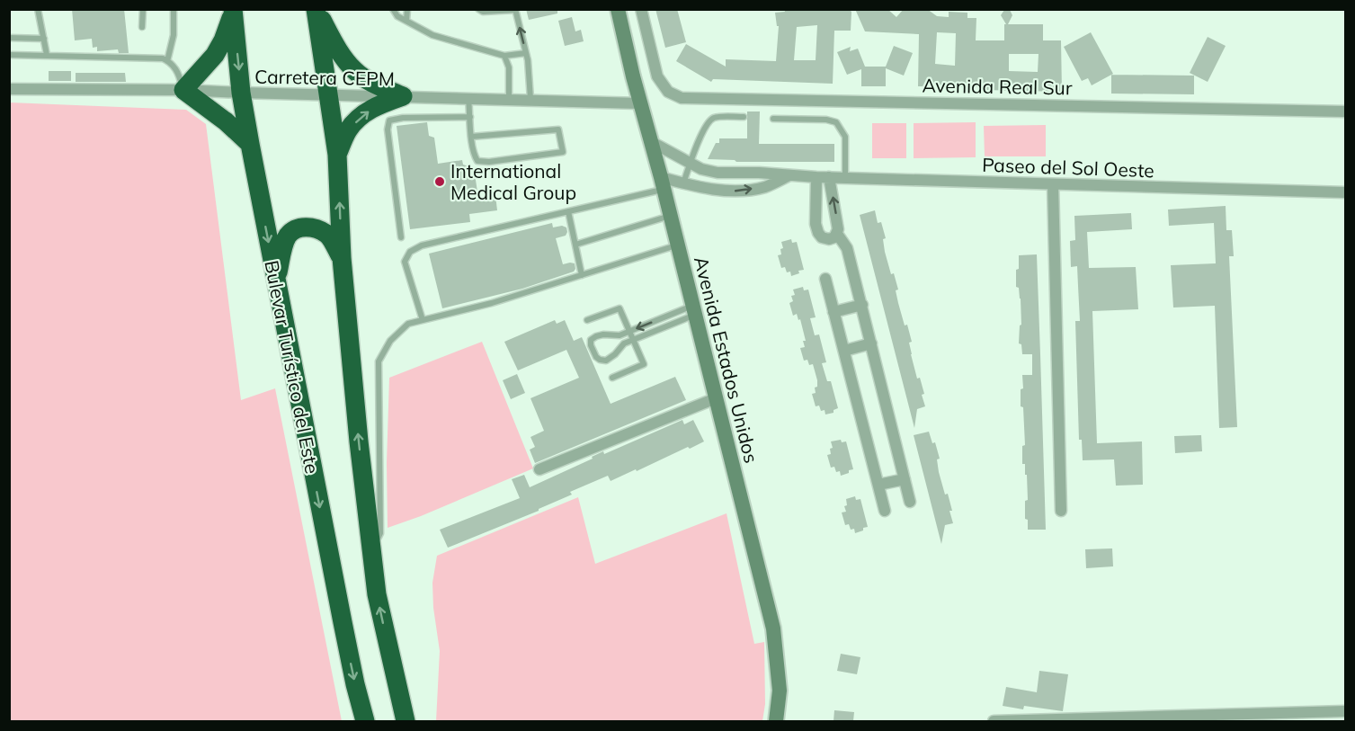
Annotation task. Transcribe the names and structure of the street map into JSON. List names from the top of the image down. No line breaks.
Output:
{"streets":{"highway":["Bulevar Turístico del Este"],"street":["Carretera CEPM","Avenida Real Sur","Paseo del Sol Oeste","Avenida Estados Unidos"]},"crossings":[["Carretera CEPM","Avenida Estados Unidos"],["Carretera CEPM","Bulevar Turístico del Este"],["Paseo del Sol Oeste","Avenida Estados Unidos"]],"places":["International Medical Group"]}
